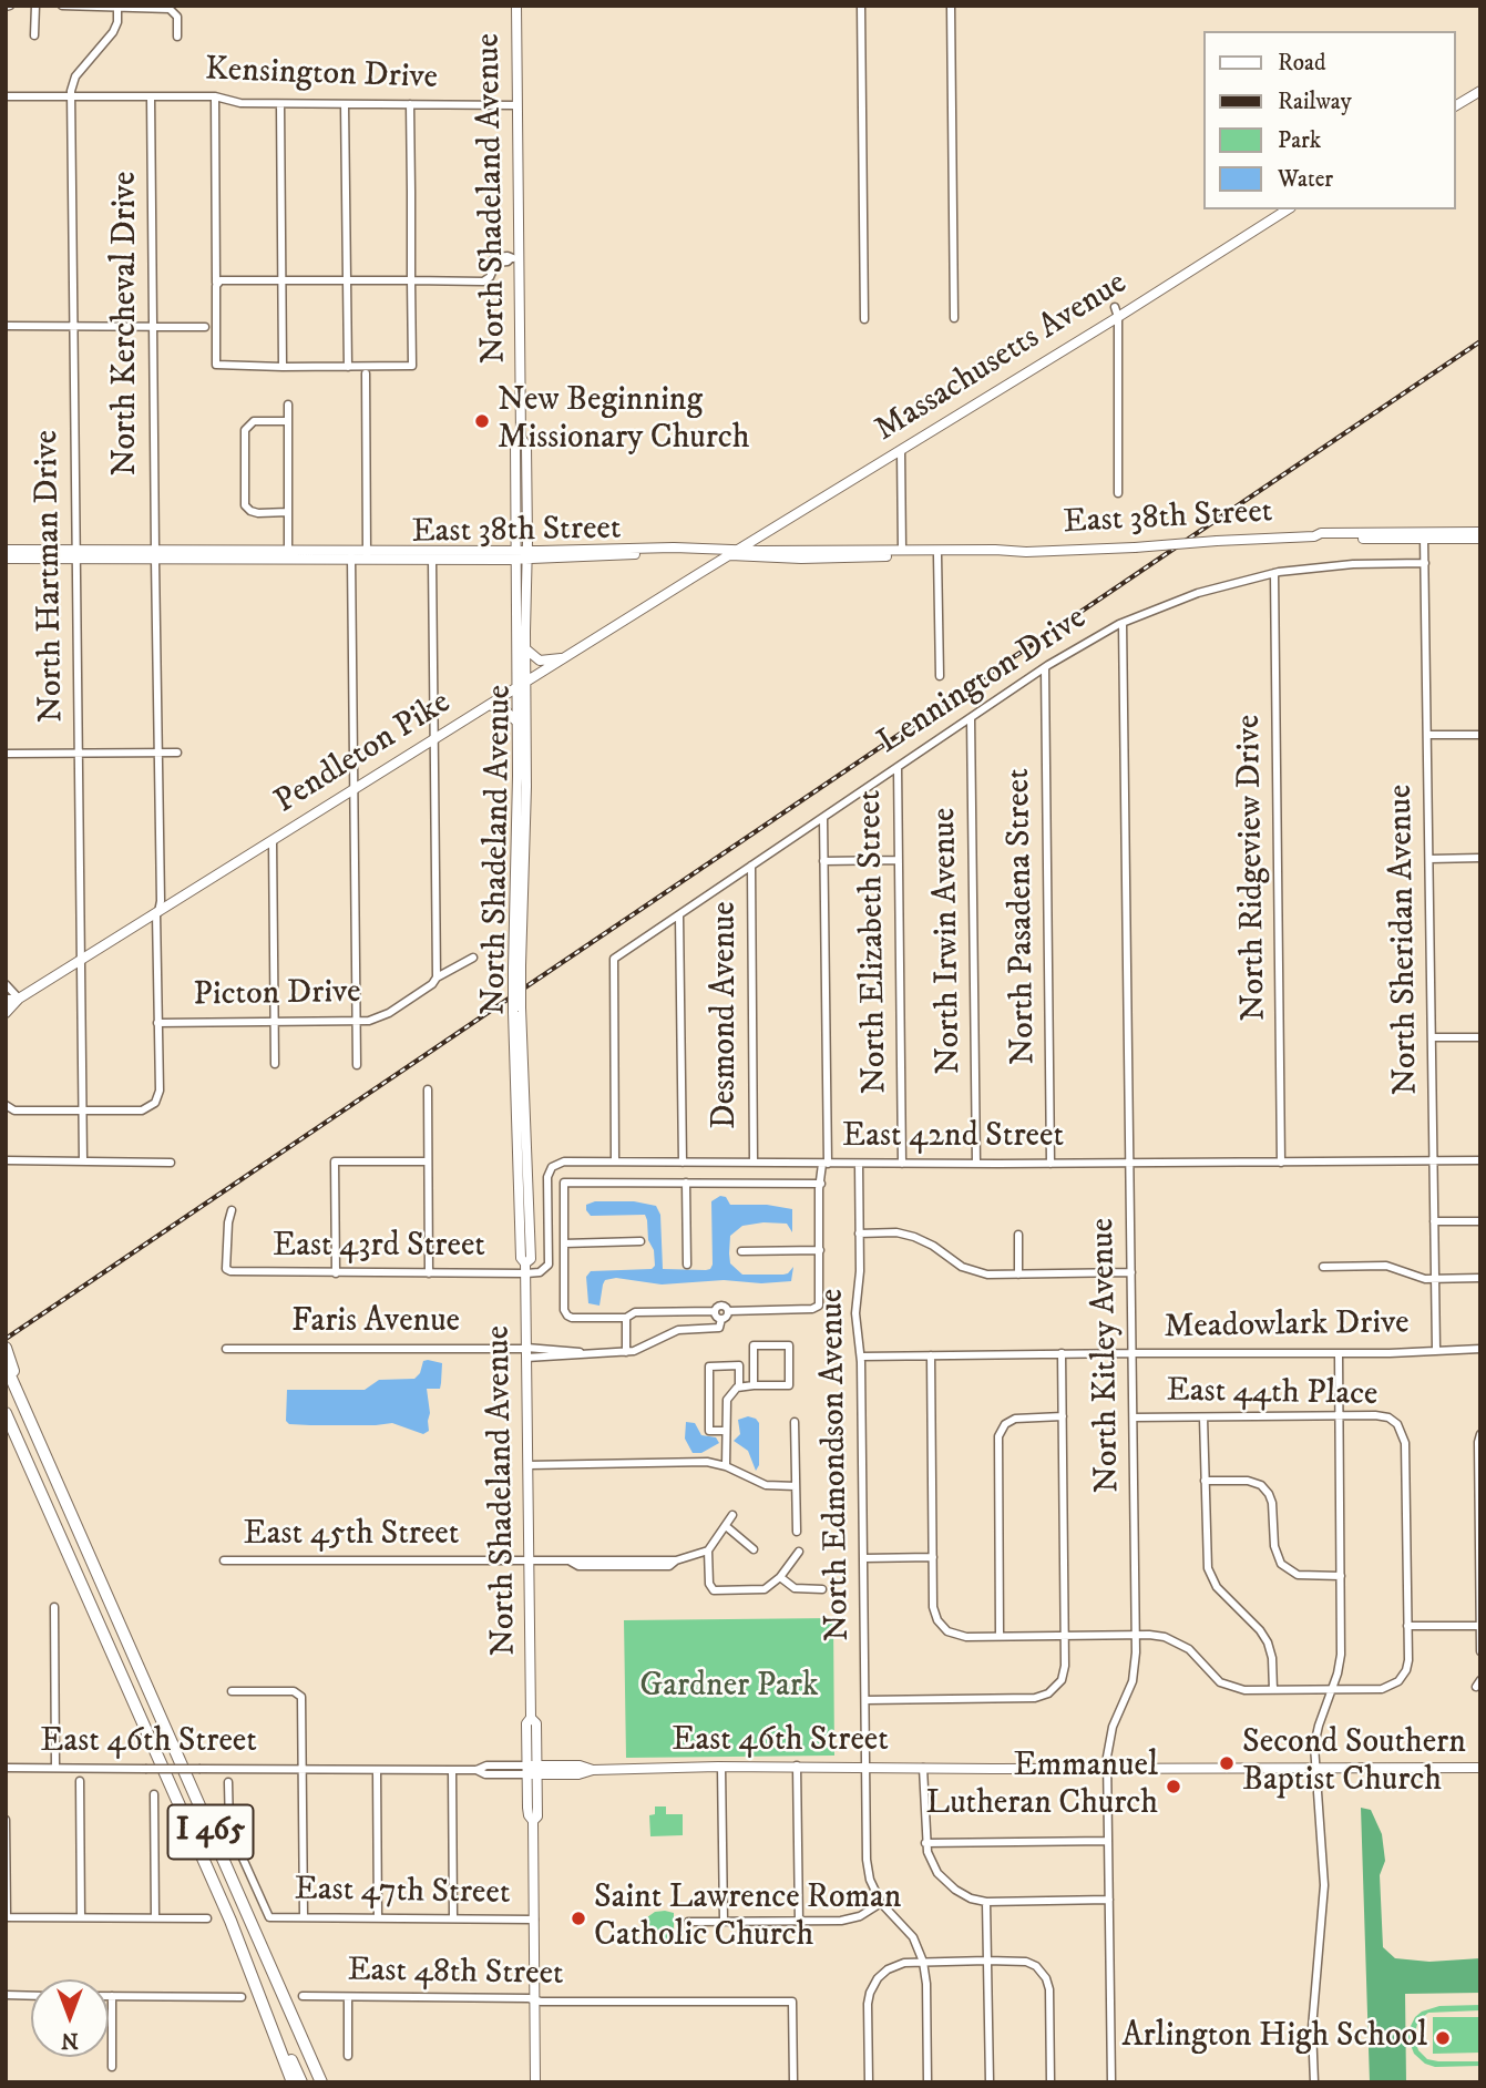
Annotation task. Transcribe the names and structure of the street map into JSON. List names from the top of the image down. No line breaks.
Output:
{"streets":{"highway":["I 465"],"main road":["North Shadeland Avenue","Massachusetts Avenue","East 38th Street","Pendleton Pike","East 46th Street"],"street":["Kensington Drive","North Kercheval Drive","North Hartman Drive","Lennington Drive","North Ridgeview Drive","North Pasadena Street","North Sheridan Avenue","North Irwin Avenue","North Elizabeth Street","Picton Drive","Desmond Avenue","East 42nd Street","East 43rd Street","Faris Avenue","Meadowlark Drive","North Kitley Avenue","East 44th Place","North Edmondson Avenue","East 45th Street","East 47th Street","East 48th Street"]},"crossings":[["Kensington Drive","North Shadeland Avenue"],["Kensington Drive","North Kercheval Drive"],["Kensington Drive","North Hartman Drive"],["North Shadeland Avenue","East 38th Street"],["North Shadeland Avenue","Pendleton Pike"],["North Shadeland Avenue","East 42nd Street"],["North Shadeland Avenue","East 43rd Street"],["North Shadeland Avenue","Faris Avenue"],["North Shadeland Avenue","East 45th Street"],["North Shadeland Avenue","East 46th Street"],["North Shadeland Avenue","East 47th Street"],["North Shadeland Avenue","East 48th Street"],["North Kercheval Drive","East 38th Street"],["North Kercheval Drive","Pendleton Pike"],["North Kercheval Drive","Picton Drive"],["Massachusetts Avenue","East 38th Street"],["Massachusetts Avenue","Pendleton Pike"],["East 38th Street","North Hartman Drive"],["East 38th Street","Pendleton Pike"],["East 38th Street","North Sheridan Avenue"],["North Hartman Drive","Pendleton Pike"],["Lennington Drive","North Ridgeview Drive"],["Lennington Drive","North Pasadena Street"],["Lennington Drive","North Sheridan Avenue"],["Lennington Drive","North Irwin Avenue"],["Lennington Drive","North Elizabeth Street"],["Lennington Drive","Desmond Avenue"],["Lennington Drive","East 42nd Street"],["Lennington Drive","North Kitley Avenue"],["North Ridgeview Drive","East 42nd Street"],["North Pasadena Street","East 42nd Street"],["North Sheridan Avenue","East 42nd Street"],["North Sheridan Avenue","Meadowlark Drive"],["North Irwin Avenue","East 42nd Street"],["North Elizabeth Street","East 42nd Street"],["Desmond Avenue","East 42nd Street"],["East 42nd Street","East 43rd Street"],["East 42nd Street","North Kitley Avenue"],["East 42nd Street","North Edmondson Avenue"],["Meadowlark Drive","North Kitley Avenue"],["Meadowlark Drive","North Edmondson Avenue"],["North Kitley Avenue","East 44th Place"],["North Kitley Avenue","East 46th Street"],["North Edmondson Avenue","East 46th Street"]],"parks":["Gardner Park"],"places":["New Beginning Missionary Church","Second Southern Baptist Church","Emmanuel Lutheran Church","Saint Lawrence Roman Catholic Church","Arlington High School"],"legend":["Road","Railway","Park","Water"],"north":"bottom"}
